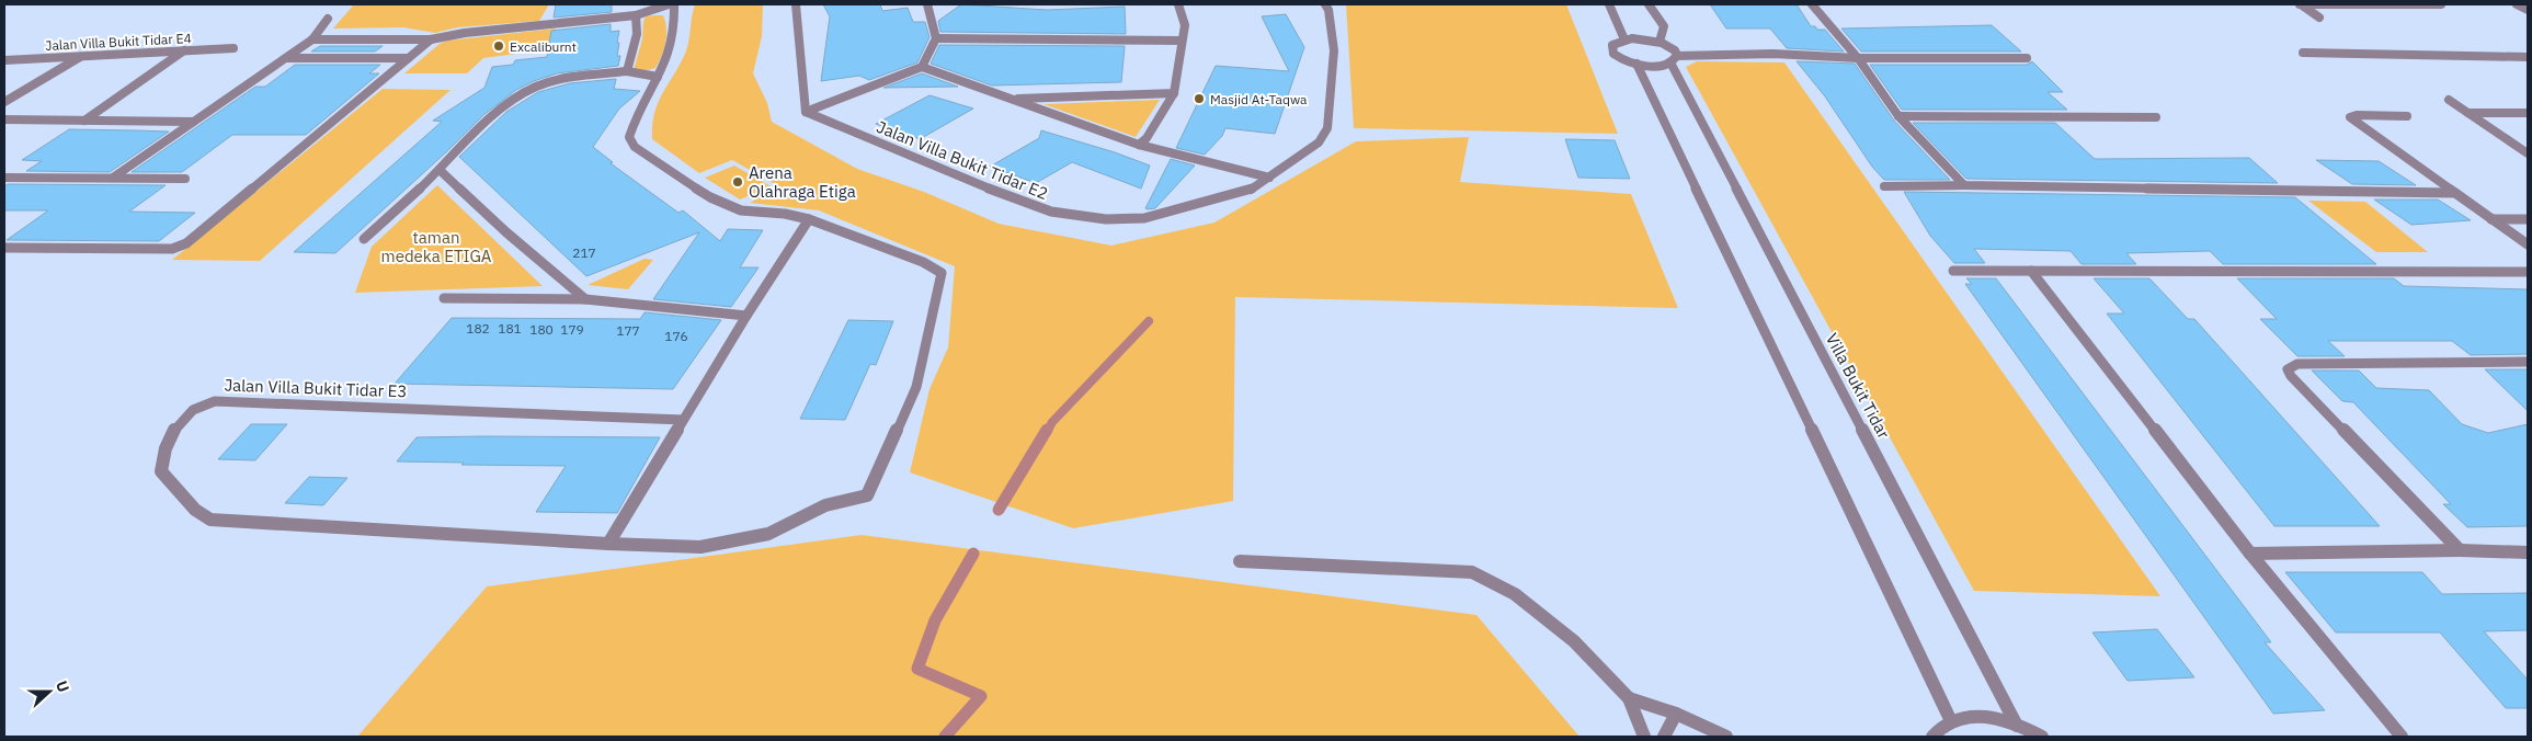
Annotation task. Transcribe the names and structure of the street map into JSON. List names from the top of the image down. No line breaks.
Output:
{"streets":{"street":["Jalan Villa Bukit Tidar E4","Jalan Villa Bukit Tidar E2","Villa Bukit Tidar","Jalan Villa Bukit Tidar E3"]},"parks":["taman medeka ETIGA"],"places":["Excaliburnt","Masjid At-Taqwa","Arena Olahraga Etiga"],"house_numbers":["217","182","181","180","179","177","176"],"north":"right"}
